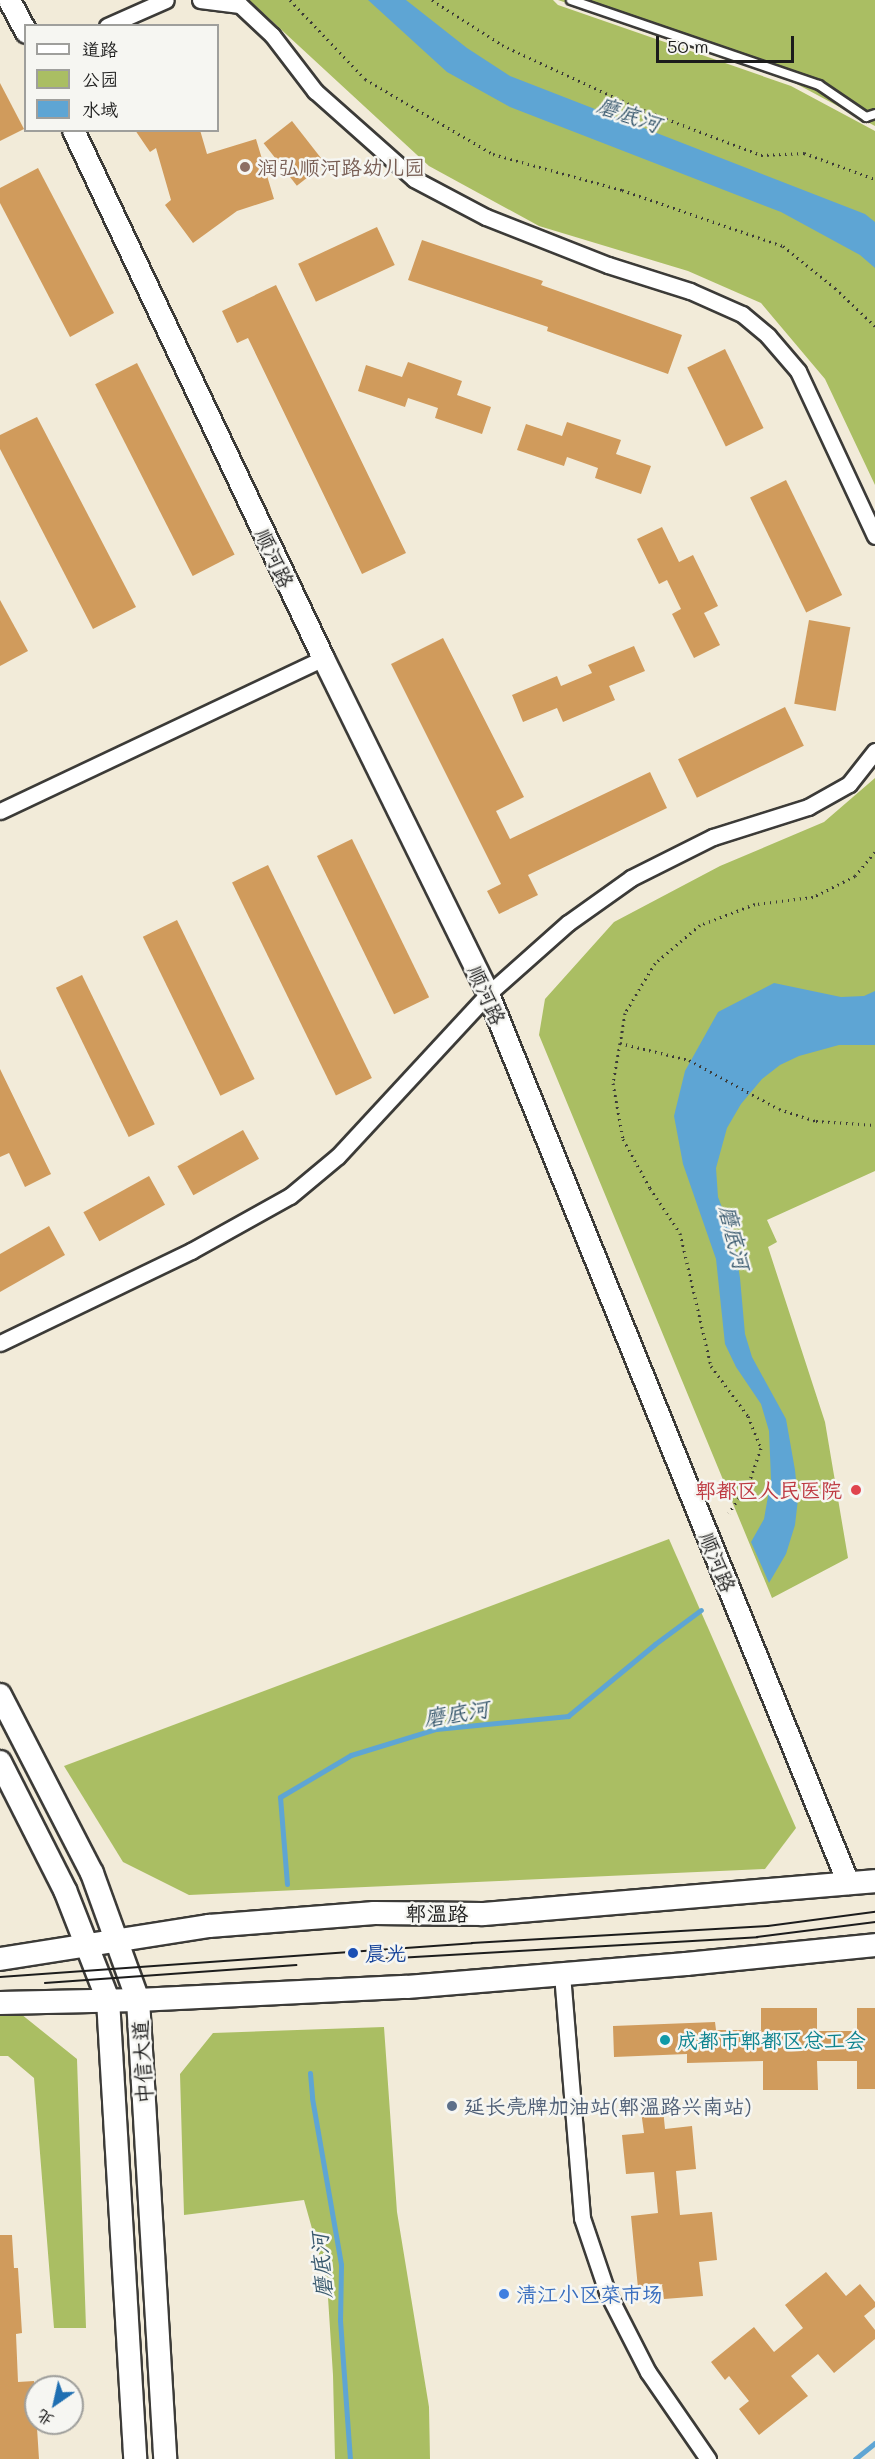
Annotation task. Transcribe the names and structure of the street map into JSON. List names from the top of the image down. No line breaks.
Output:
{"streets":{"main road":["郫温路","中信大道"],"street":["顺河路"]},"crossings":[["顺河路","郫温路"],["郫温路","中信大道"]],"water":["磨底河"],"places":["润弘顺河路幼儿园","郫都区人民医院","晨光","成都市郫都区总工会","延长壳牌加油站(郫温路兴南站)","清江小区菜市场"],"legend":["道路","公园","水域"],"scale_bar":"50 m","north":"bottom left"}
